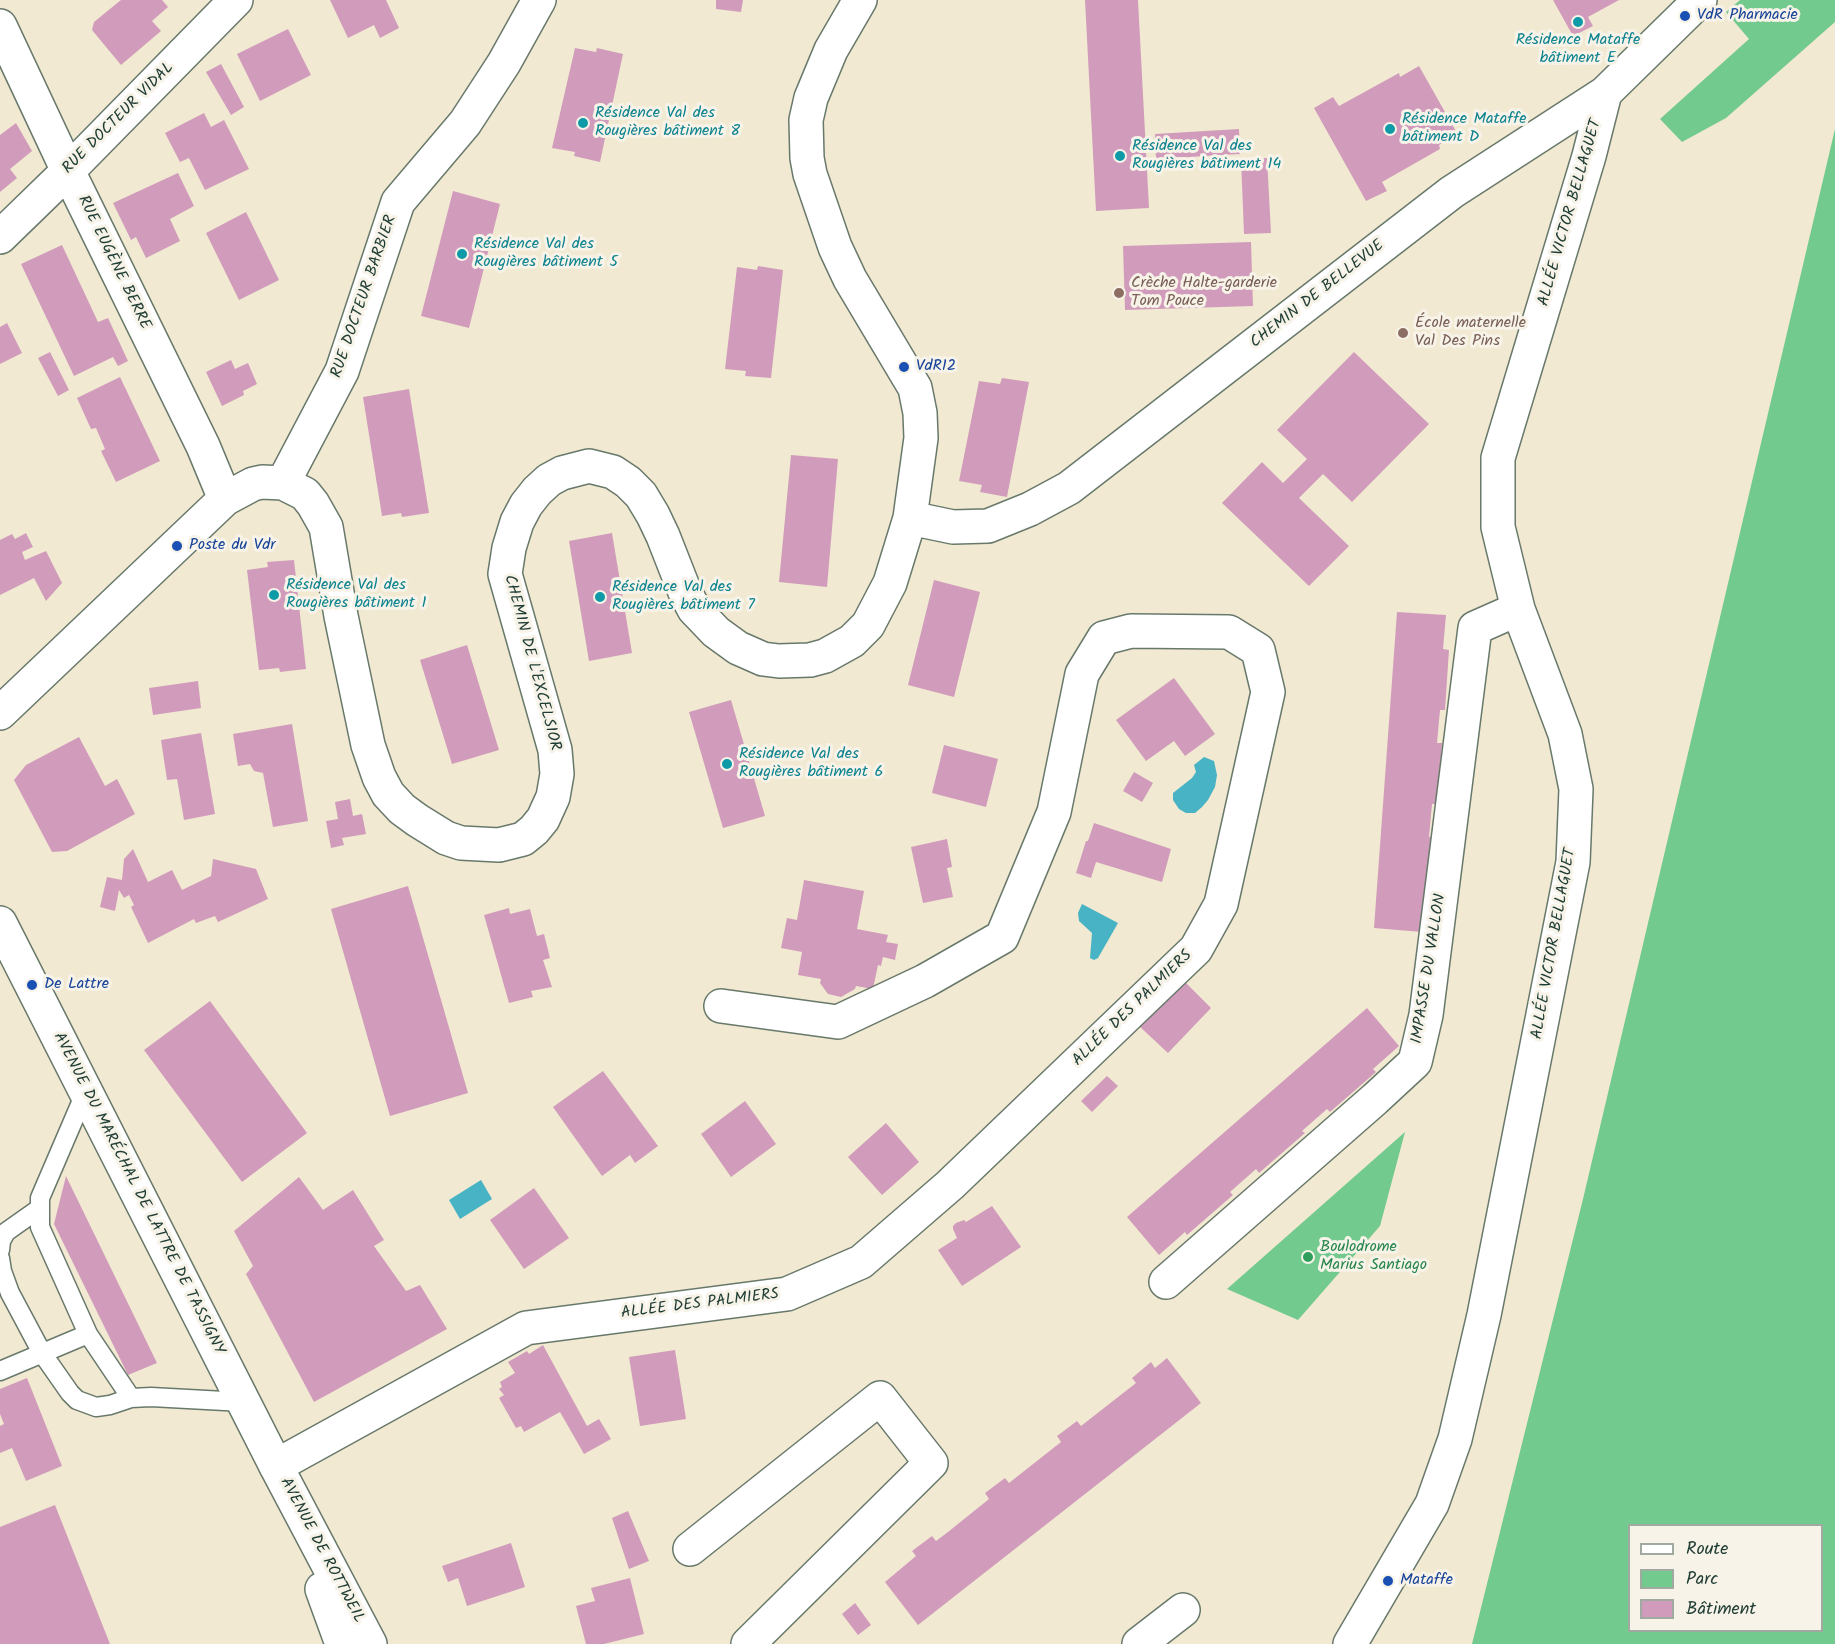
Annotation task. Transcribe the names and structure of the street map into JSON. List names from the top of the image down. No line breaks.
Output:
{"streets":{"street":["RUE DOCTEUR VIDAL","ALLÉE VICTOR BELLAGUET","RUE EUGÈNE BERRE","CHEMIN DE BELLEVUE","RUE DOCTEUR BARBIER","CHEMIN DE L'EXCELSIOR","IMPASSE DU VALLON","ALLÉE DES PALMIERS","AVENUE DU MARÉCHAL DE LATTRE DE TASSIGNY","AVENUE DE ROTTWEIL"]},"crossings":[["RUE DOCTEUR VIDAL","RUE EUGÈNE BERRE"],["ALLÉE VICTOR BELLAGUET","CHEMIN DE BELLEVUE"],["ALLÉE VICTOR BELLAGUET","IMPASSE DU VALLON"],["CHEMIN DE BELLEVUE","CHEMIN DE L'EXCELSIOR"],["RUE DOCTEUR BARBIER","CHEMIN DE L'EXCELSIOR"],["ALLÉE DES PALMIERS","AVENUE DU MARÉCHAL DE LATTRE DE TASSIGNY"],["ALLÉE DES PALMIERS","AVENUE DE ROTTWEIL"],["AVENUE DU MARÉCHAL DE LATTRE DE TASSIGNY","AVENUE DE ROTTWEIL"]],"places":["VdR Pharmacie","Résidence Mataffe bâtiment E","Résidence Val des Rougières bâtiment 8","Résidence Mataffe bâtiment D","Résidence Val des Rougières bâtiment 14","Résidence Val des Rougières bâtiment 5","Crèche Halte-garderie Tom Pouce","École maternelle Val Des Pins","VdR12","Poste du Vdr","Résidence Val des Rougières bâtiment 1","Résidence Val des Rougières bâtiment 7","Résidence Val des Rougières bâtiment 6","De Lattre","Boulodrome Marius Santiago","Mataffe"],"legend":["Route","Parc","Bâtiment"]}
